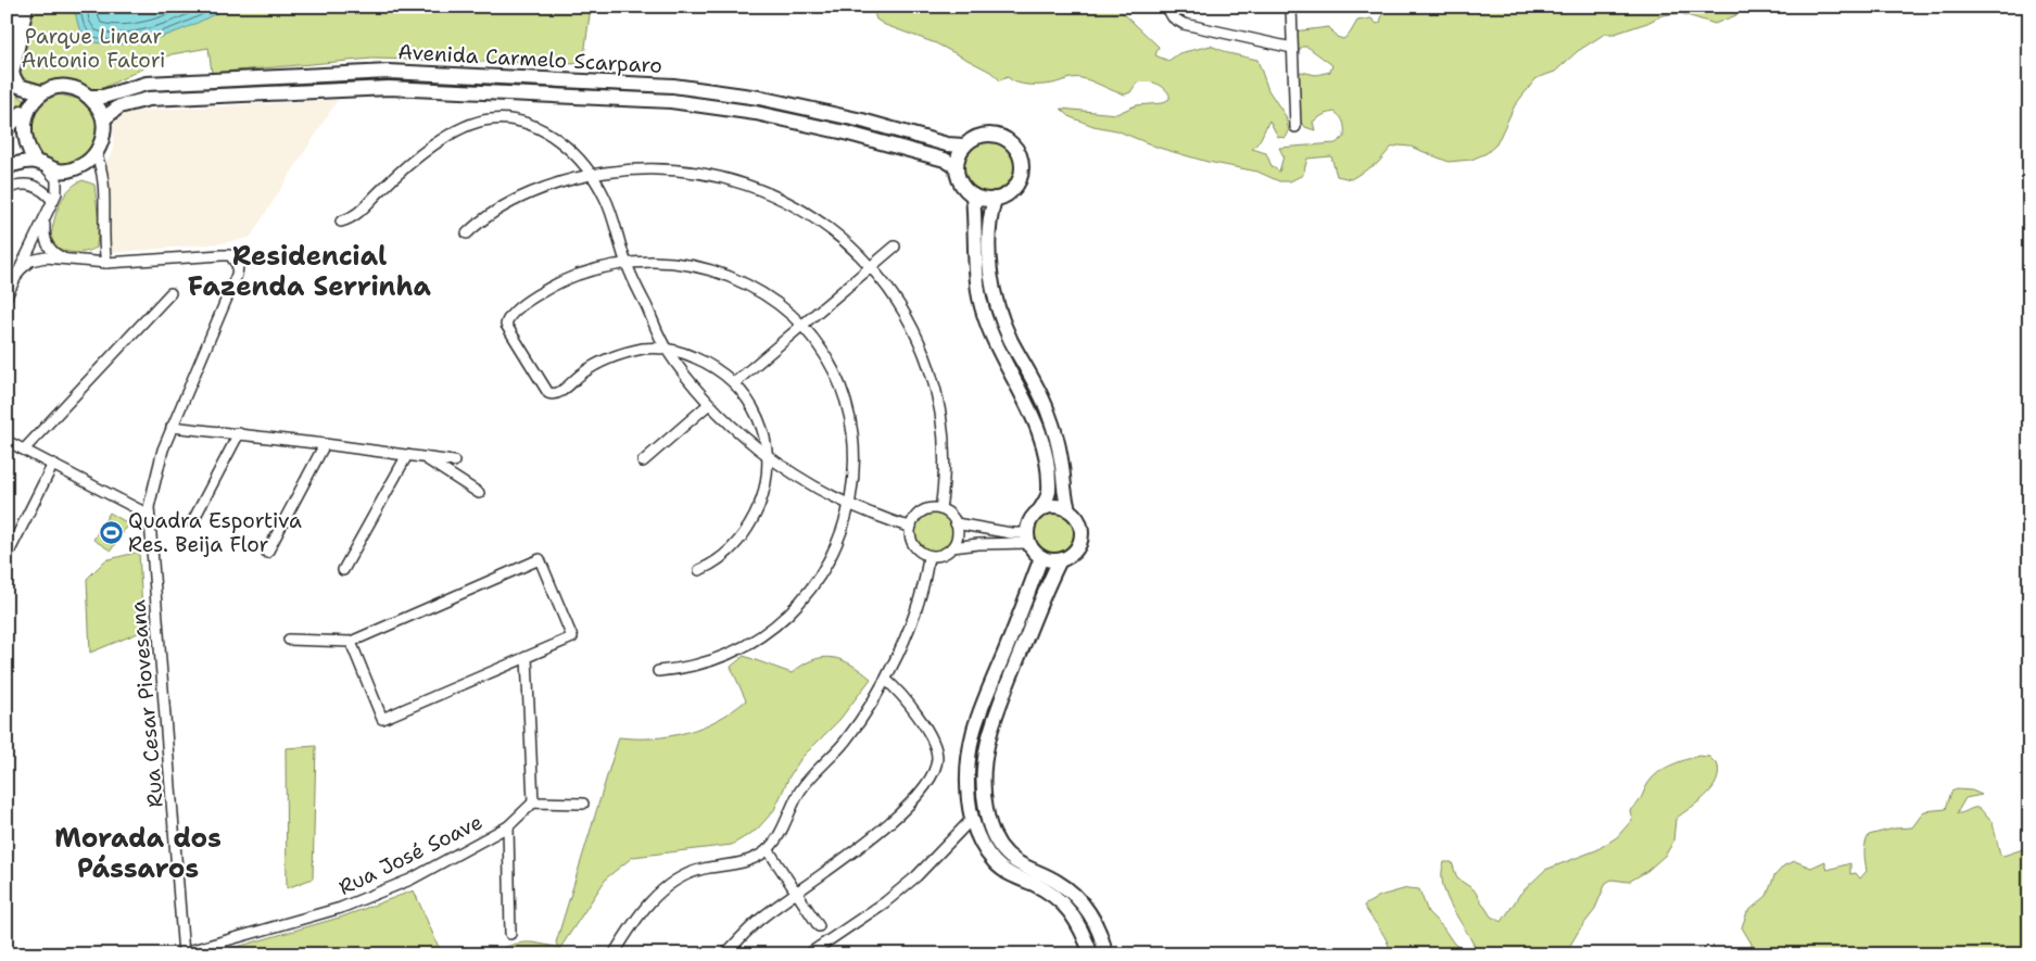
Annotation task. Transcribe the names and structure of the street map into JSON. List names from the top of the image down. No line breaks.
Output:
{"streets":{"main road":["Avenida Carmelo Scarparo"],"street":["Rua Cesar Piovesana","Rua José Soave"]},"crossings":[["Rua Cesar Piovesana","Rua José Soave"]],"districts":["Residencial Fazenda Serrinha","Morada dos Pássaros"],"parks":["Parque Linear Antonio Fatori"],"places":{"sports":["Quadra Esportiva Res. Beija Flor"]}}
